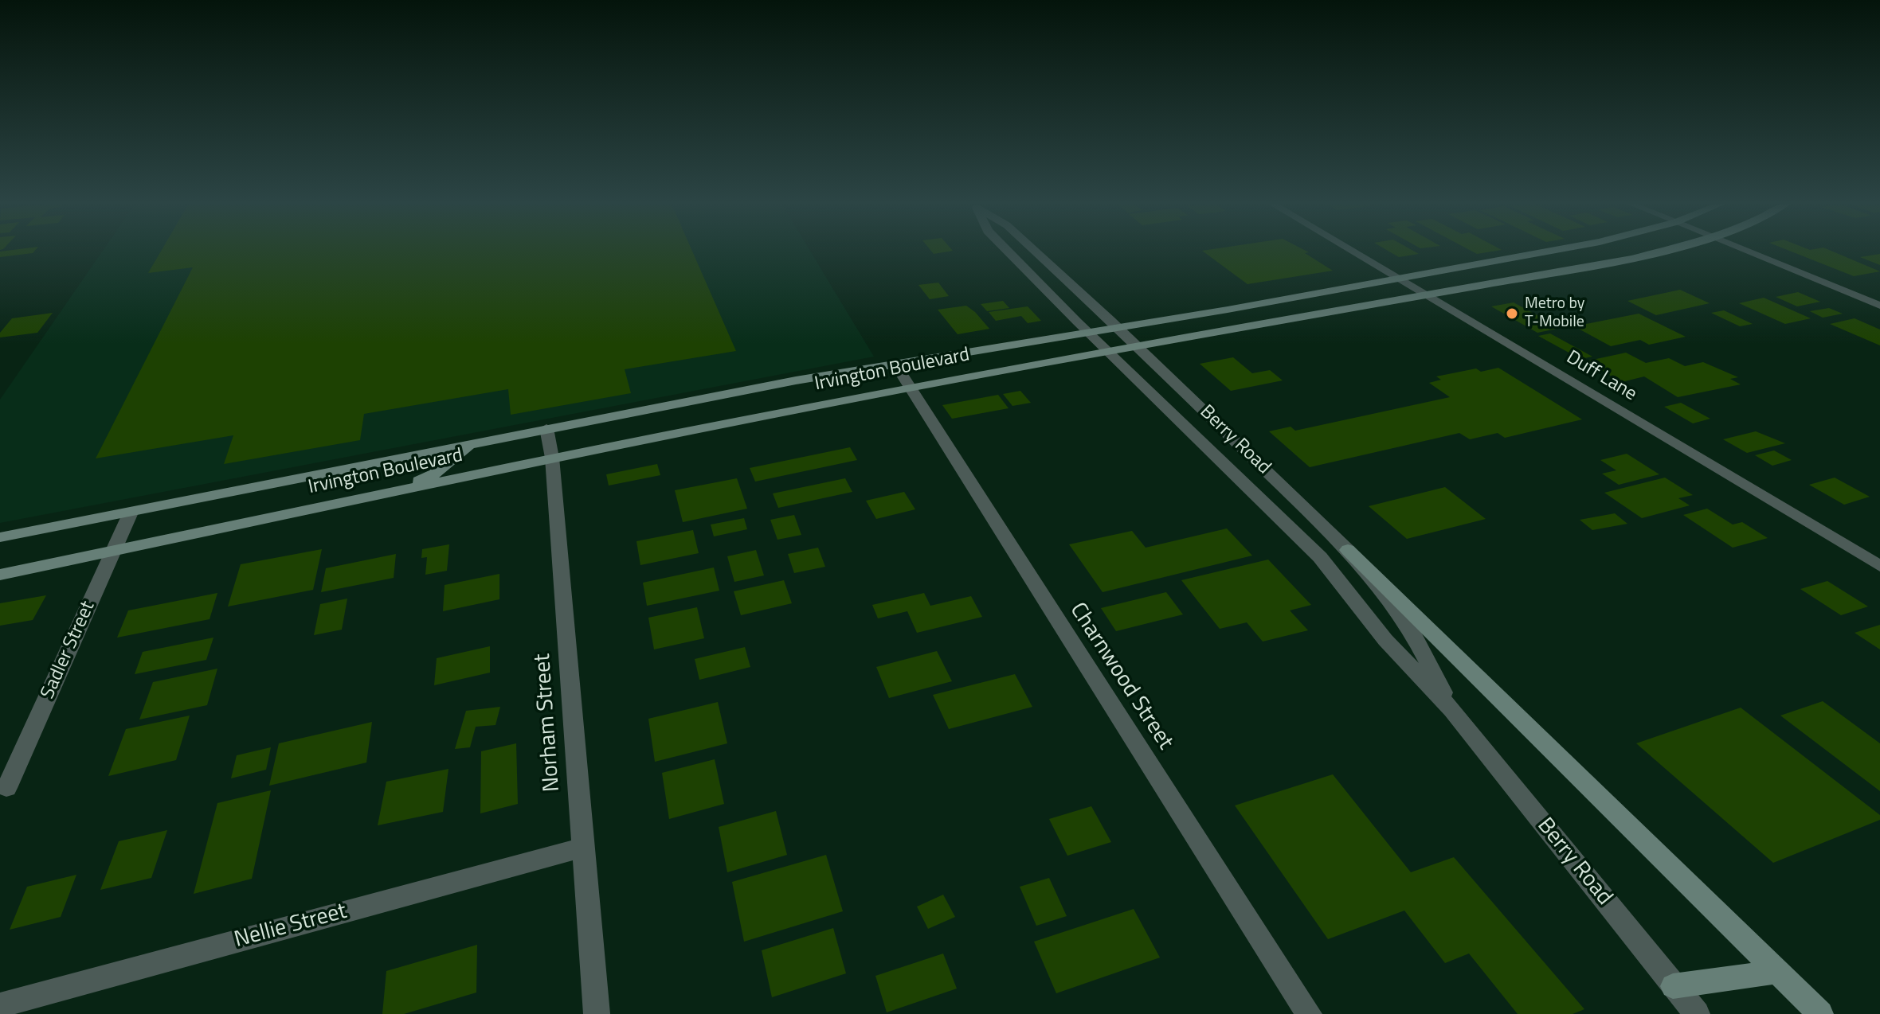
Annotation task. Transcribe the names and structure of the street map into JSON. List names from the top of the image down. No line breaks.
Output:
{"streets":{"main road":["Irvington Boulevard"],"street":["Duff Lane","Berry Road","Sadler Street","Charnwood Street","Norham Street","Nellie Street"]},"crossings":[["Irvington Boulevard","Duff Lane"],["Irvington Boulevard","Berry Road"],["Irvington Boulevard","Sadler Street"],["Irvington Boulevard","Charnwood Street"],["Irvington Boulevard","Norham Street"],["Norham Street","Nellie Street"]],"places":["Metro by T-Mobile"]}
